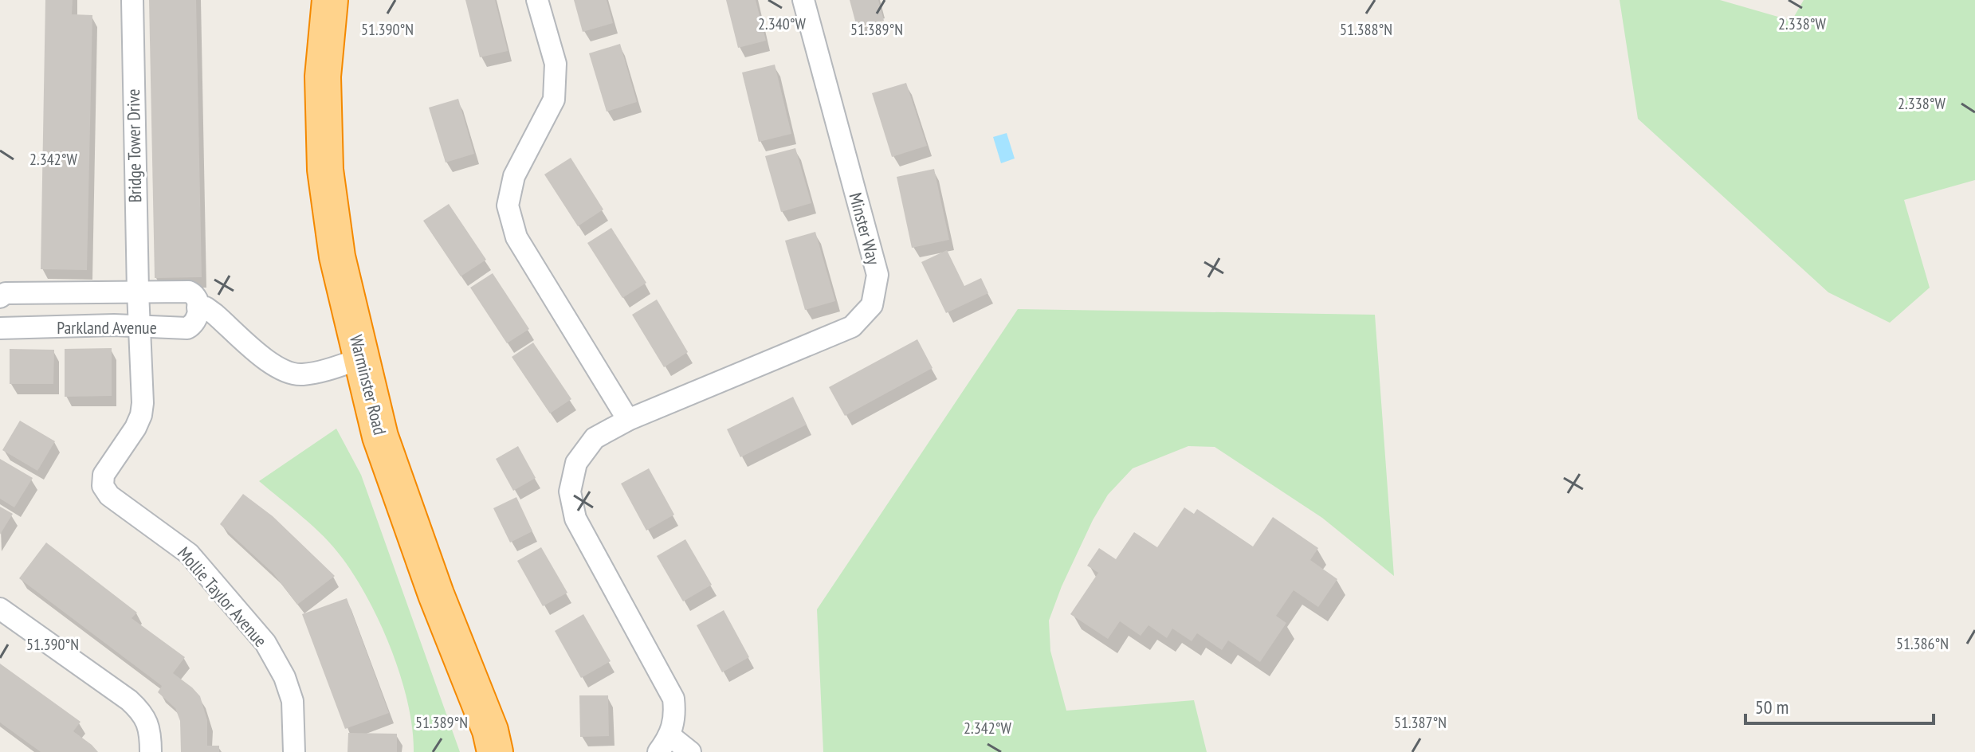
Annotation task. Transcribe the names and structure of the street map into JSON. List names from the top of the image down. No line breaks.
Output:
{"streets":{"highway":["Warminster Road"],"street":["Bridge Tower Drive","Minster Way","Parkland Avenue","Mollie Taylor Avenue"]},"crossings":[["Bridge Tower Drive","Parkland Avenue"],["Bridge Tower Drive","Mollie Taylor Avenue"],["Parkland Avenue","Warminster Road"],["Parkland Avenue","Mollie Taylor Avenue"]],"scale_bar":"50 m","coordinates":["2.340°W","2.338°W","51.390°N","51.389°N","51.388°N","2.342°W","51.386°N","51.387°N"]}
